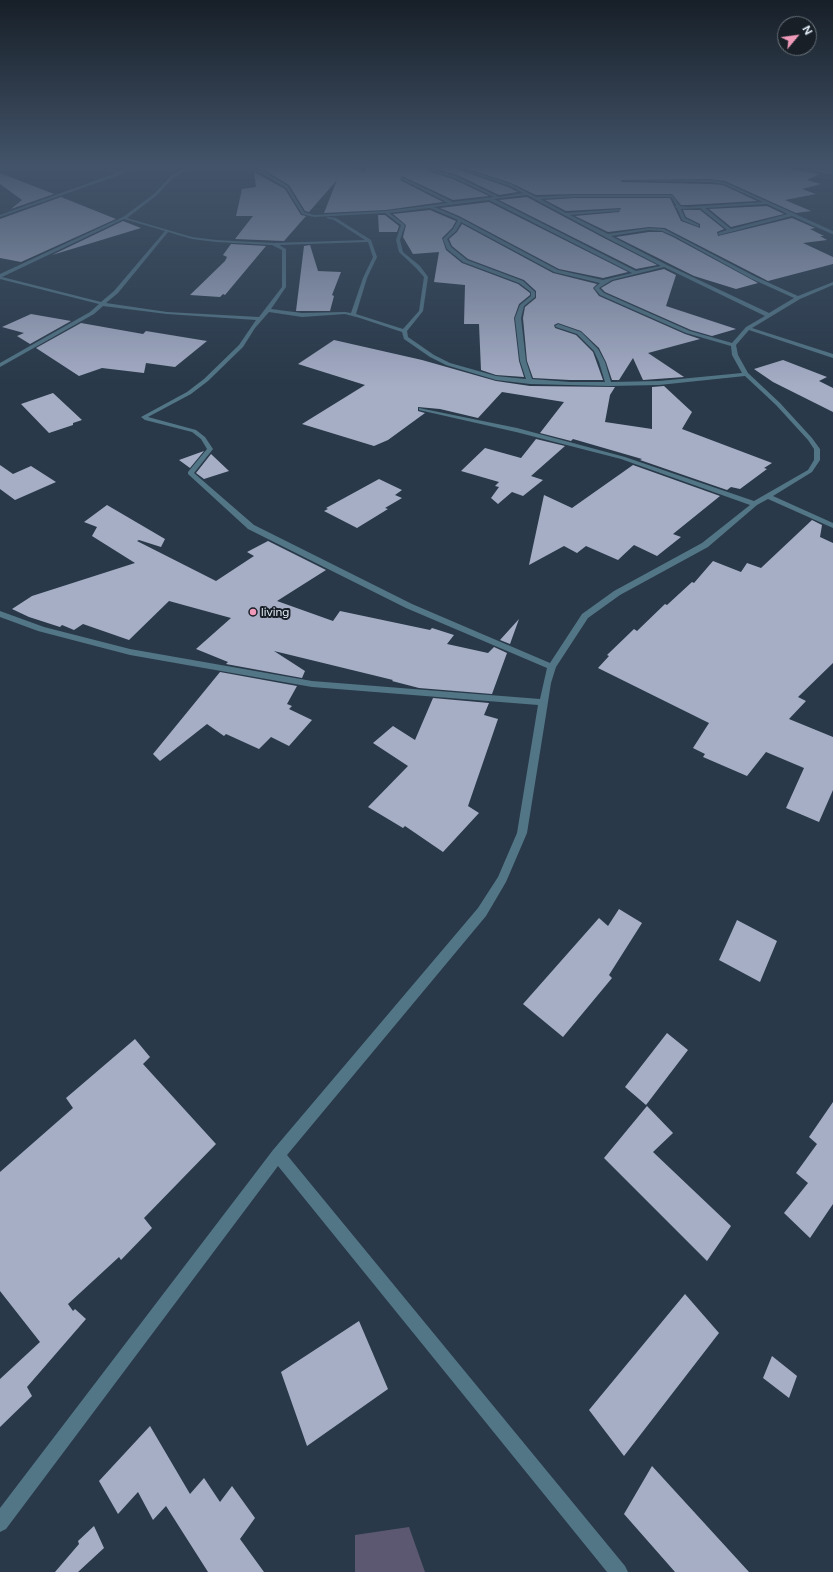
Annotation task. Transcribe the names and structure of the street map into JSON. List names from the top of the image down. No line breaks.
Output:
{"places":["living"],"north":"top right"}
